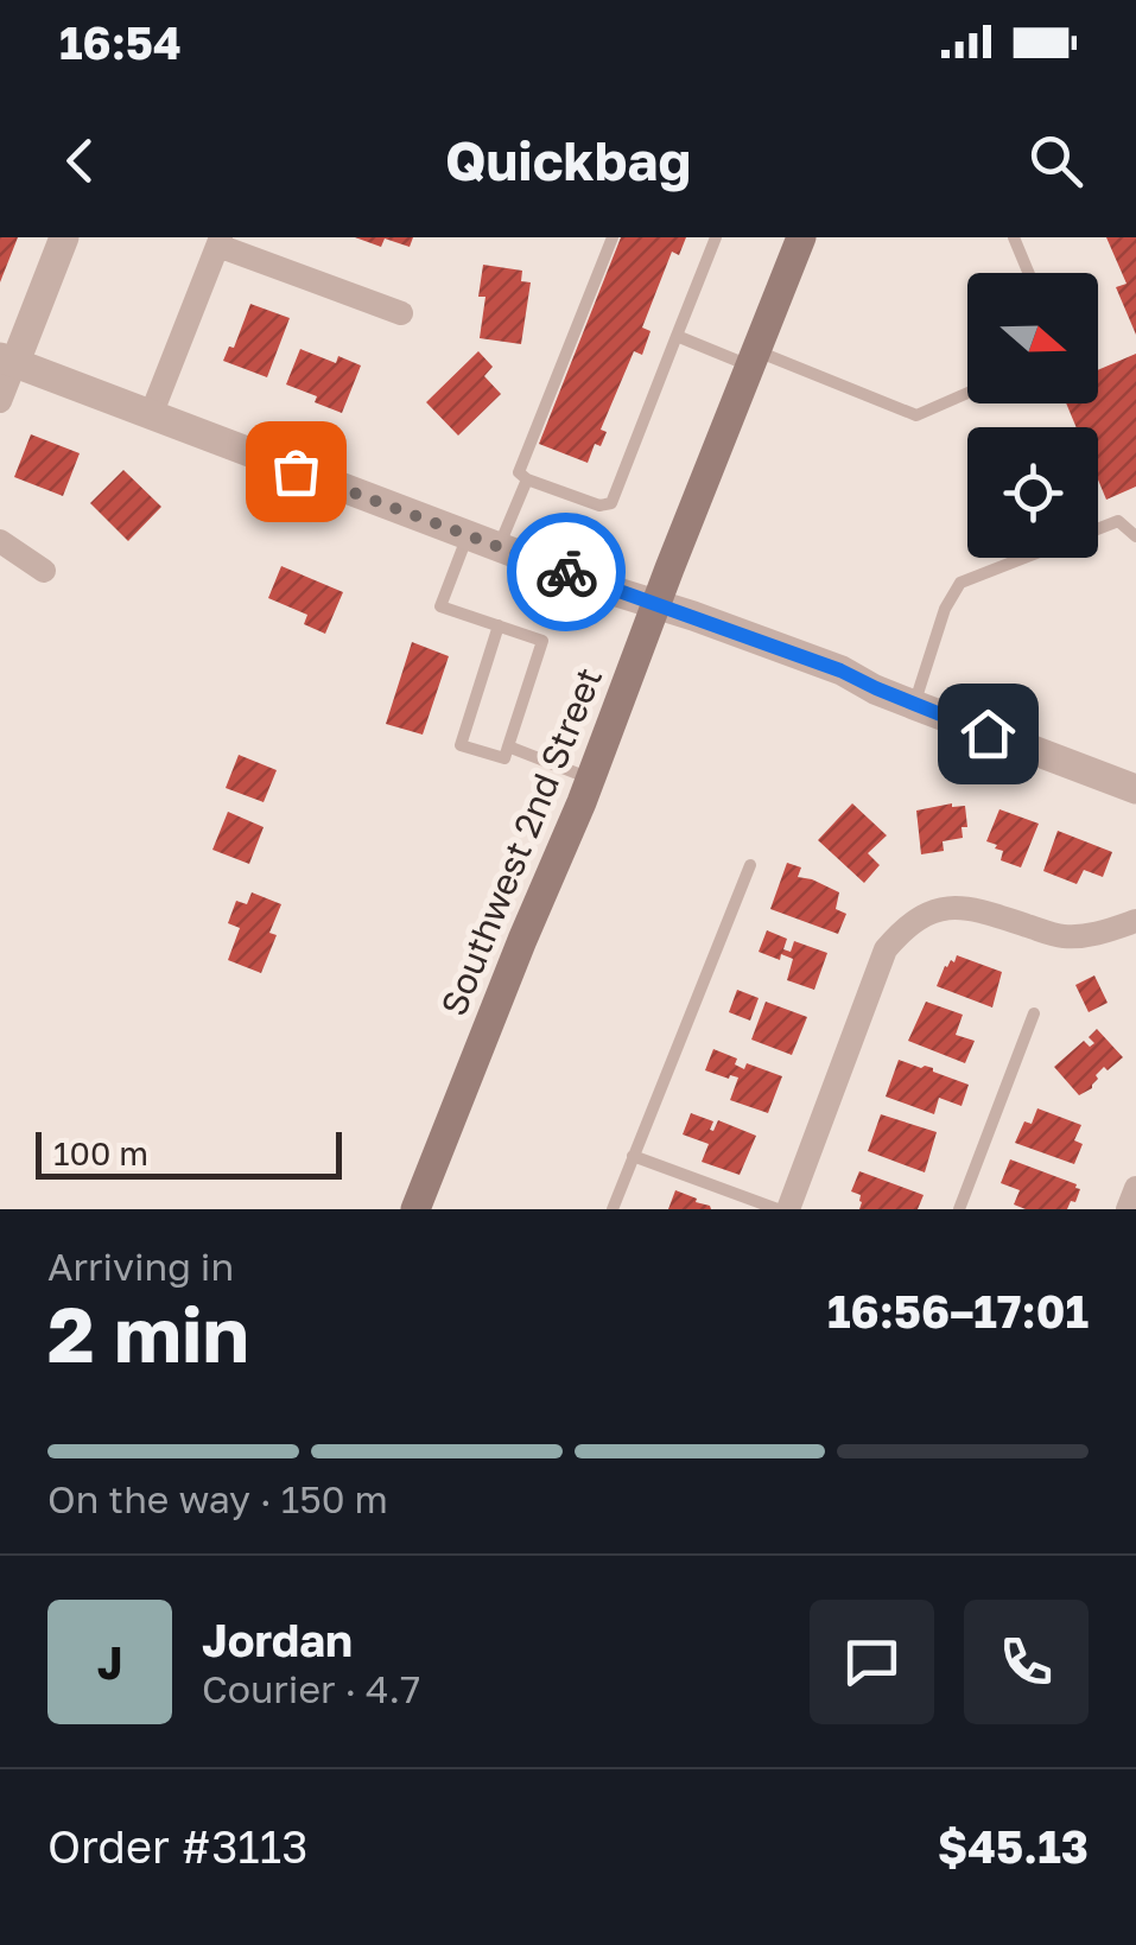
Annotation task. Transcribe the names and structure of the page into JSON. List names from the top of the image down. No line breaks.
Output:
{"streets":{"main road":["Southwest 2nd Street"]},"scale_bar":"100 m","north":"right","page":{"status":"16:54","header":"Quickbag","scale":"100 m","heading":["2 min","Arriving in","16:56–17:01"],"panel":["Jordan","Courier · 4.7","Order #3113","$45.13"],"bar":"On the way · 150 m","round":"J"}}
